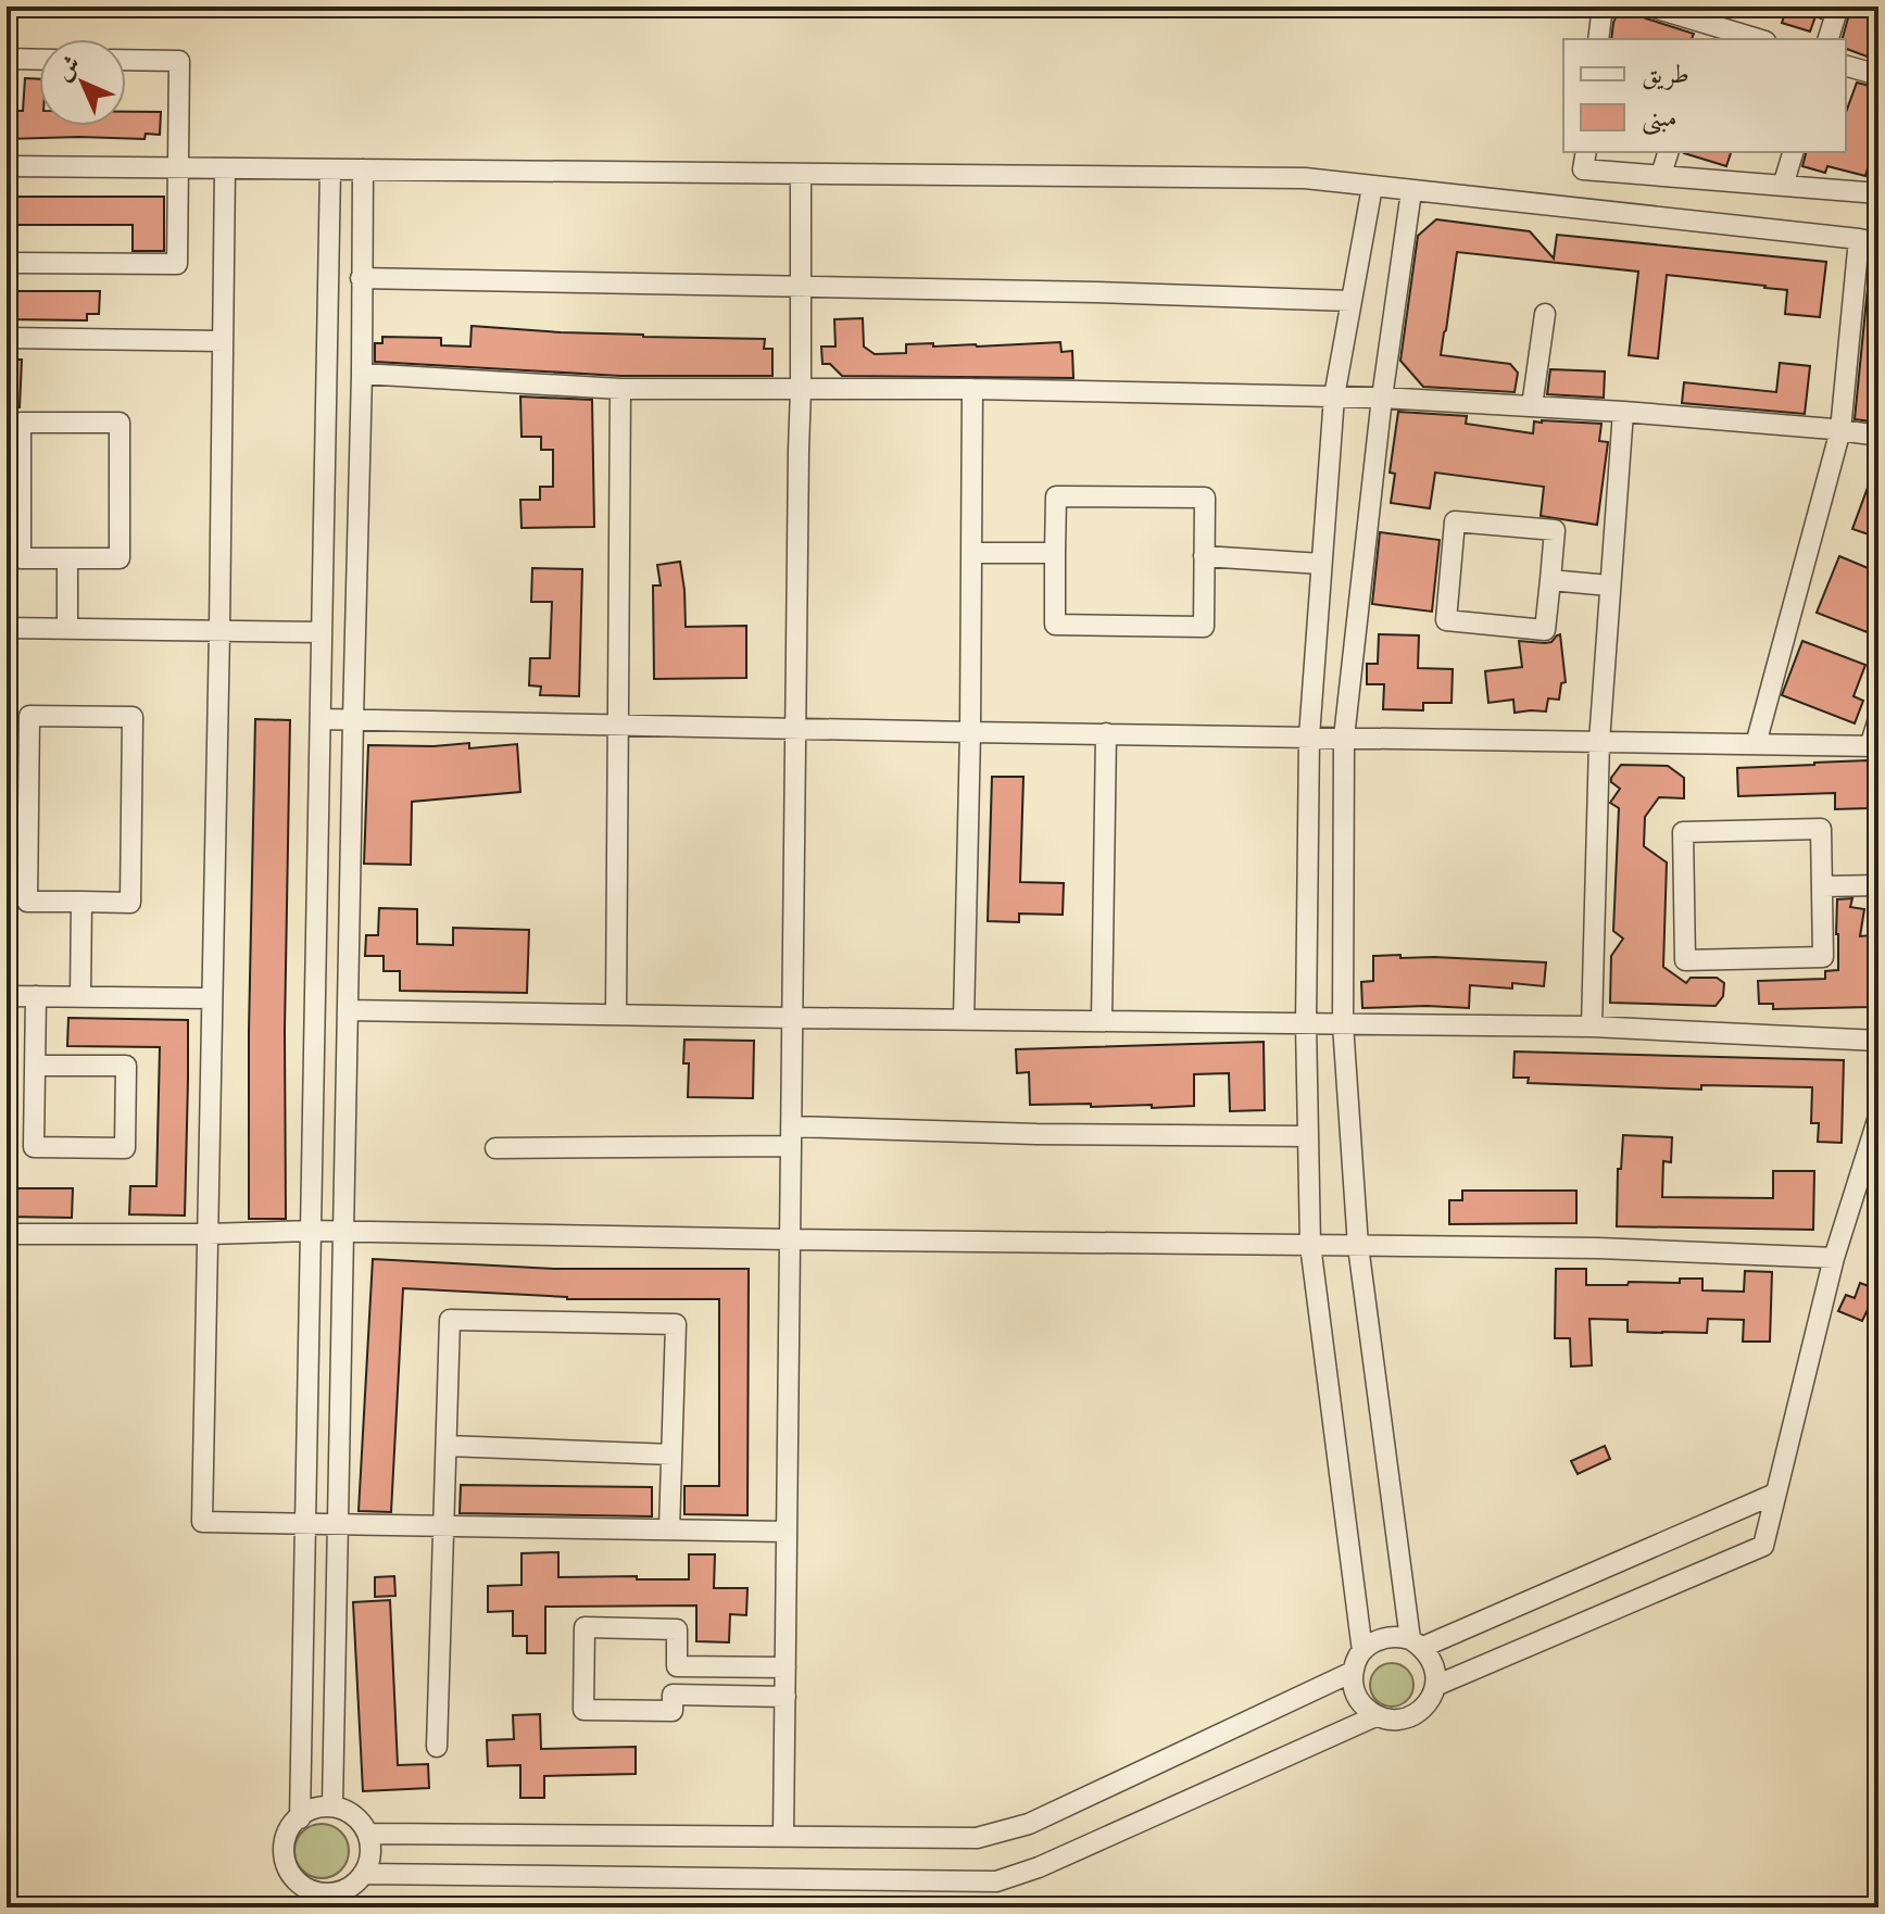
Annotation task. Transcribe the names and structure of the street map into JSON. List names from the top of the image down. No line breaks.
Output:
{"legend":["طريق","مبنى"],"north":"top left"}
